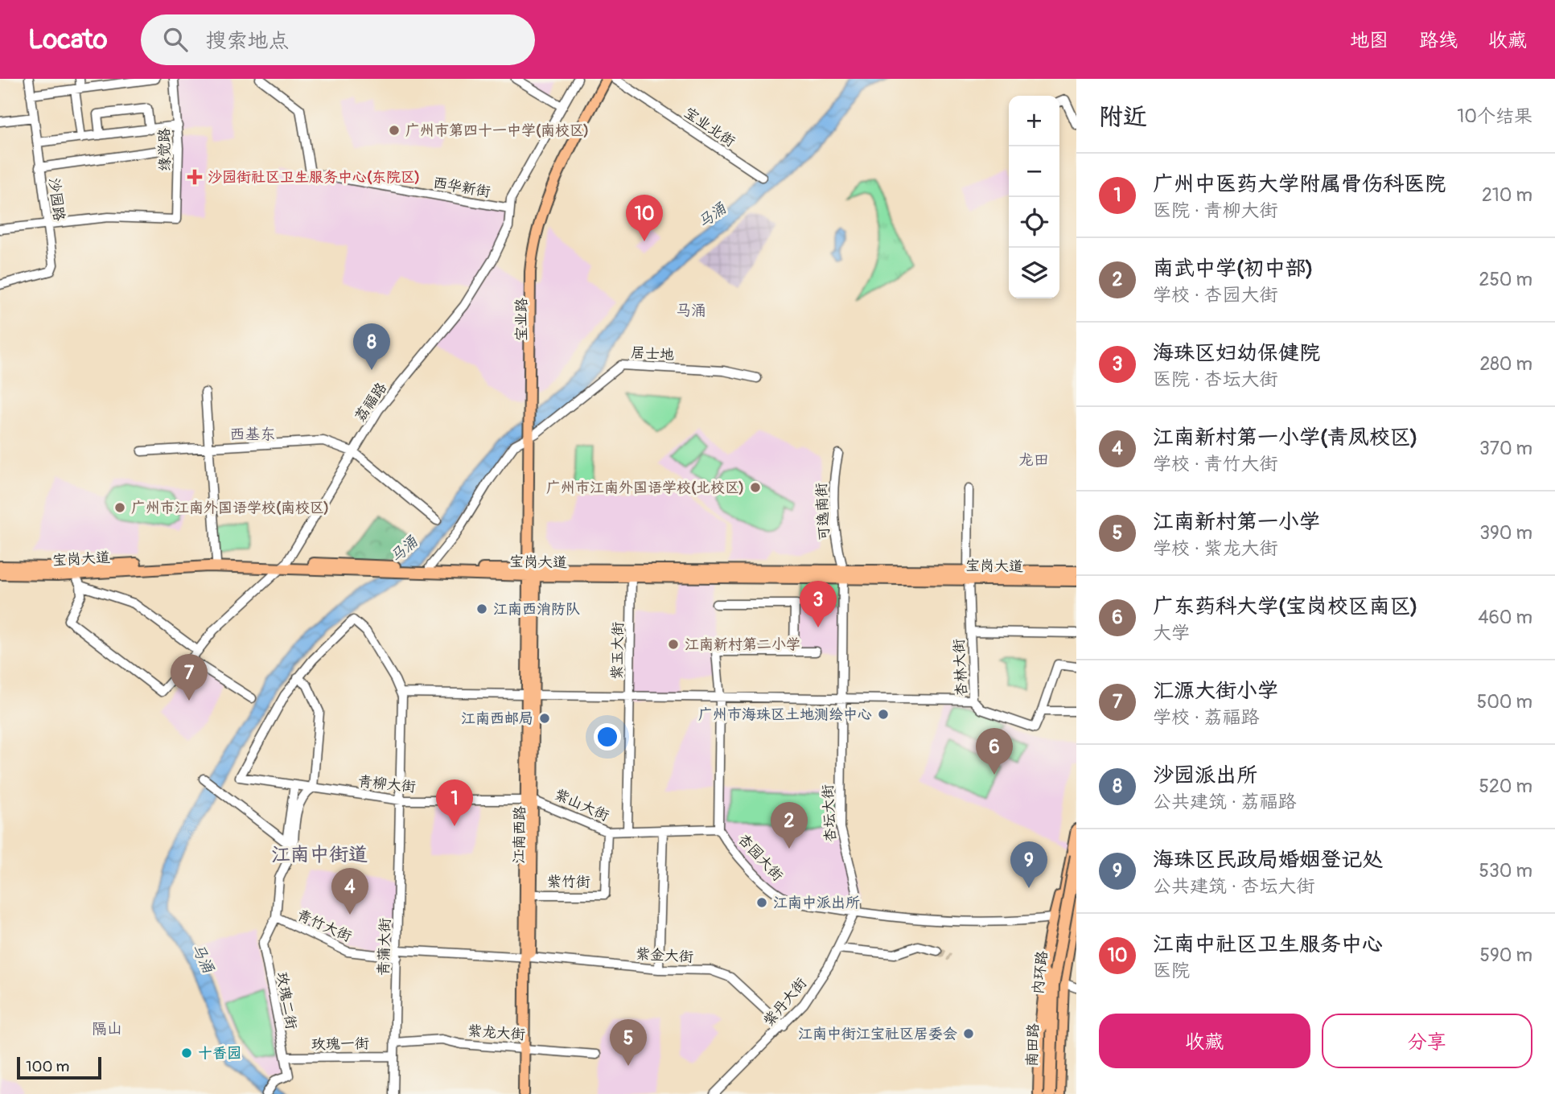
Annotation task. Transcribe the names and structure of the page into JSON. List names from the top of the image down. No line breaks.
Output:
{"streets":{"highway":["内环路"],"main road":["宝业路","宝岗大道","江南西路","南田路"],"street":["宝业北街","缘觉路","西华新街","沙园路","居士地","荔福路","可逸南街","紫玉大街","杏林大街","青柳大街","紫山大街","杏坛大街","杏园大街","紫竹街","青竹大街","青蒲大街","紫金大街","玫瑰二街","紫丹大街","紫龙大街","玫瑰一街"]},"crossings":[["宝业北街","宝业路"],["缘觉路","沙园路"],["西华新街","荔福路"],["宝业路","居士地"],["宝业路","宝岗大道"],["居士地","宝岗大道"],["荔福路","宝岗大道"],["可逸南街","宝岗大道"],["可逸南街","杏坛大街"],["宝岗大道","紫玉大街"],["宝岗大道","杏林大街"],["宝岗大道","杏坛大街"],["紫玉大街","紫山大街"],["紫玉大街","青蒲大街"],["青柳大街","紫山大街"],["青柳大街","江南西路"],["青柳大街","青蒲大街"],["紫山大街","江南西路"],["紫山大街","杏园大街"],["紫山大街","紫竹街"],["杏坛大街","杏园大街"],["杏坛大街","紫丹大街"],["江南西路","紫竹街"],["江南西路","青竹大街"],["江南西路","紫金大街"],["杏园大街","紫丹大街"],["青竹大街","青蒲大街"],["青竹大街","紫金大街"],["青竹大街","玫瑰二街"],["青蒲大街","紫龙大街"],["青蒲大街","玫瑰一街"],["紫金大街","紫丹大街"],["内环路","南田路"],["玫瑰二街","玫瑰一街"]],"districts":["马涌","西基东","龙田","江南中街道","隔山"],"water":["马涌"],"places":{"other":["广州市第四十一中学(南校区)","广州市江南外国语学校(北校区)","广州市江南外国语学校(南校区)","江南西消防队","江南新村第二小学","广州市海珠区土地测绘中心","江南西邮局","江南中派出所","江南中街江宝社区居委会","十香园"],"health":["沙园街社区卫生服务中心(东院区)"]},"scale_bar":"100 m","page":{"header":"Locato","search":"搜索地点","nav":["地图","路线","收藏"],"heading":["附近","10个结果"],"map_buttons":["+","−"],"list":[{"mark":"1","name":"广州中医药大学附属骨伤科医院","note":"医院 · 青柳大街","value":"210 m"},{"mark":"2","name":"南武中学(初中部)","note":"学校 · 杏园大街","value":"250 m"},{"mark":"3","name":"海珠区妇幼保健院","note":"医院 · 杏坛大街","value":"280 m"},{"mark":"4","name":"江南新村第一小学(青凤校区)","note":"学校 · 青竹大街","value":"370 m"},{"mark":"5","name":"江南新村第一小学","note":"学校 · 紫龙大街","value":"390 m"},{"mark":"6","name":"广东药科大学(宝岗校区南区)","note":"大学","value":"460 m"},{"mark":"7","name":"汇源大街小学","note":"学校 · 荔福路","value":"500 m"},{"mark":"8","name":"沙园派出所","note":"公共建筑 · 荔福路","value":"520 m"},{"mark":"9","name":"海珠区民政局婚姻登记处","note":"公共建筑 · 杏坛大街","value":"530 m"},{"mark":"10","name":"江南中社区卫生服务中心","note":"医院","value":"590 m"}],"pins":["10","8","3","7","6","1","2","9","4","5"],"buttons":["收藏","分享"],"scale":"100 m"}}
